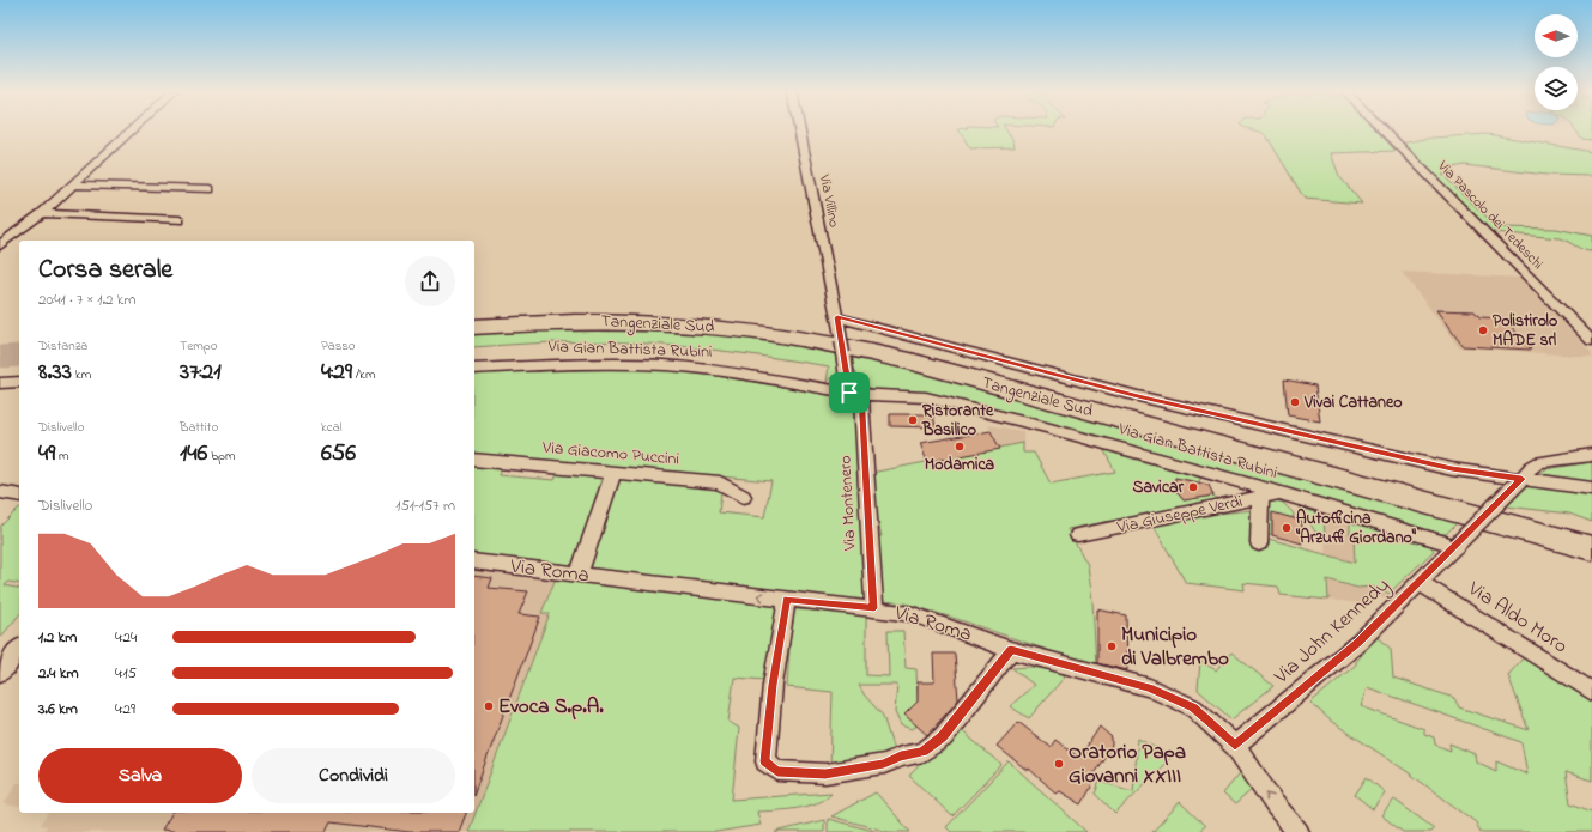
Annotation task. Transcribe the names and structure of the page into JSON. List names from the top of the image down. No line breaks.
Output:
{"streets":{"highway":["Tangenziale Sud"],"street":["Via Villino","Via Pascolo dei Tedeschi","Via Gian Battista Rubini","Via Giacomo Puccini","Via Montenero","Via Giuseppe Verdi","Via Roma","Via Aldo Moro","Via John Kennedy"]},"crossings":[["Via Villino","Via Gian Battista Rubini"],["Via Villino","Via Montenero"],["Via Gian Battista Rubini","Via Montenero"],["Via Gian Battista Rubini","Via Giuseppe Verdi"],["Via Gian Battista Rubini","Via John Kennedy"],["Via Montenero","Via Roma"],["Via Roma","Via John Kennedy"],["Via Aldo Moro","Via John Kennedy"]],"places":["Polistirolo MADE srl","Vivai Cattaneo","Ristorante Basilico","Modamica","Savicar","Autofficina \"Arzuffi Giordano\"","Municipio di Valbrembo","Evoca S.p.A.","Oratorio Papa Giovanni XXIII"],"north":"left","page":{"heading":["Corsa serale","20:41 · 7 × 1.2 km"],"stats":[["Distanza","8.33 km"],["Tempo","37:21"],["Passo","4:29 /km"],["Dislivello","49 m"],["Battito","146 bpm"],["kcal","656"]],"chart":["Dislivello","151–157 m"],"list":[{"name":"1.2 km","note":"4:24"},{"name":"2.4 km","note":"4:15"},{"name":"3.6 km","note":"4:29"}],"buttons":["Salva","Condividi"]}}
